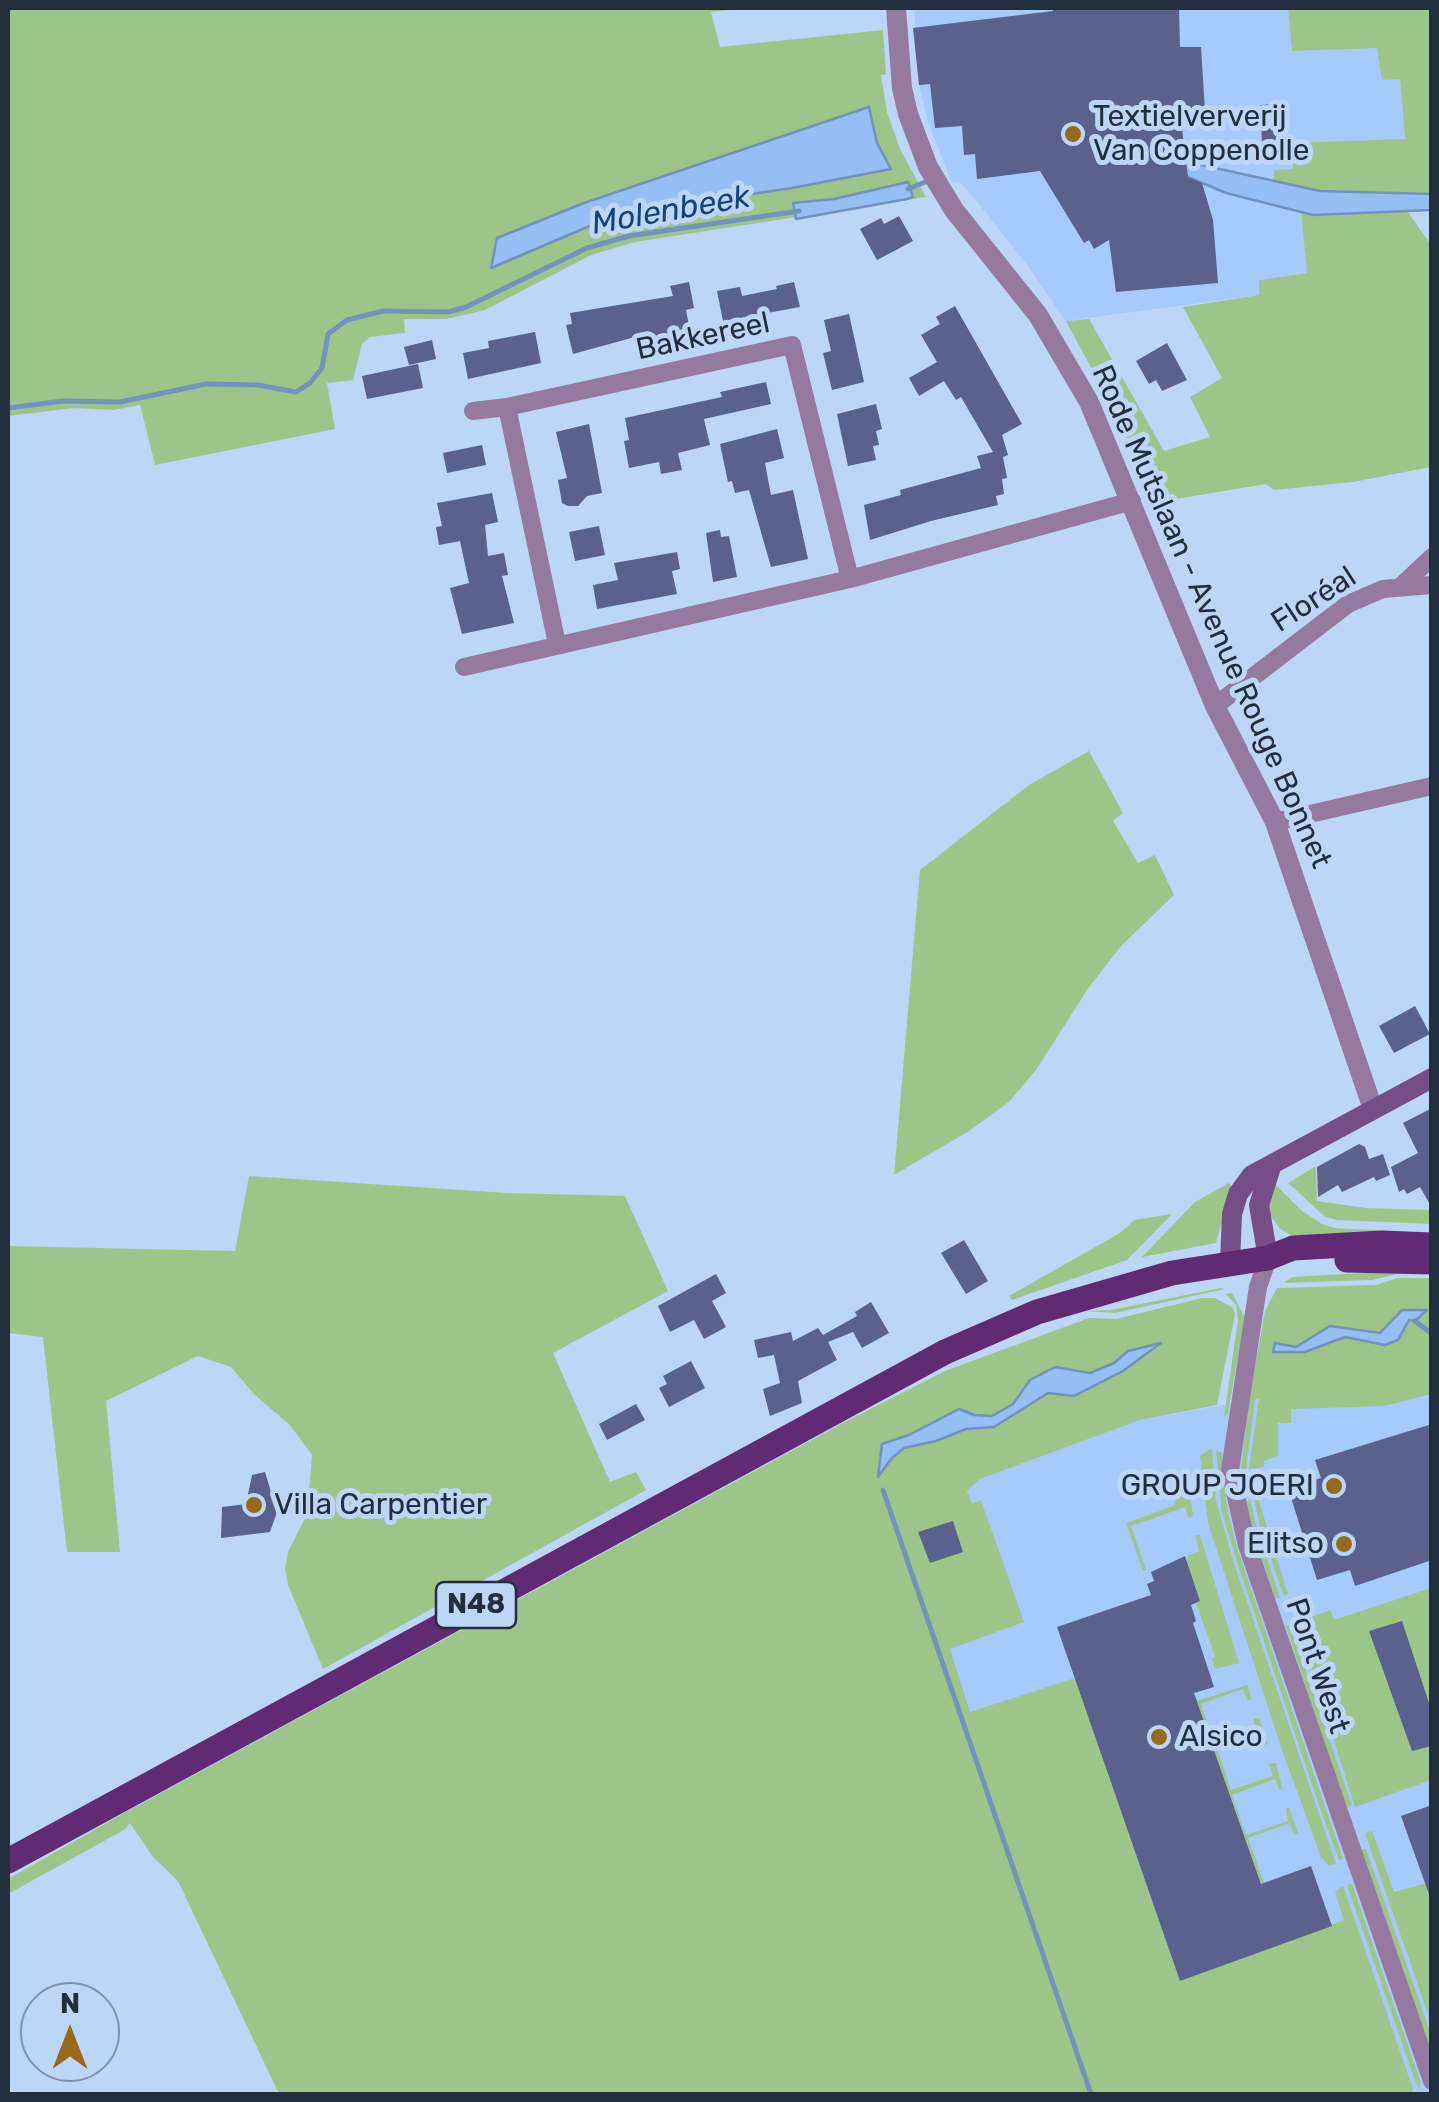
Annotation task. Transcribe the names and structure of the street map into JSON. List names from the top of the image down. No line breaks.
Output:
{"streets":{"main road":["N48"],"street":["Bakkereel","Floréal","Rode Mutslaan - Avenue Rouge Bonnet","Pont West"]},"crossings":[["Floréal","Rode Mutslaan - Avenue Rouge Bonnet"],["N48","Pont West"]],"water":["Molenbeek"],"places":["Textielververij Van Coppenolle","GROUP JOERI","Villa Carpentier","Elitso","Alsico"],"north":"top"}
